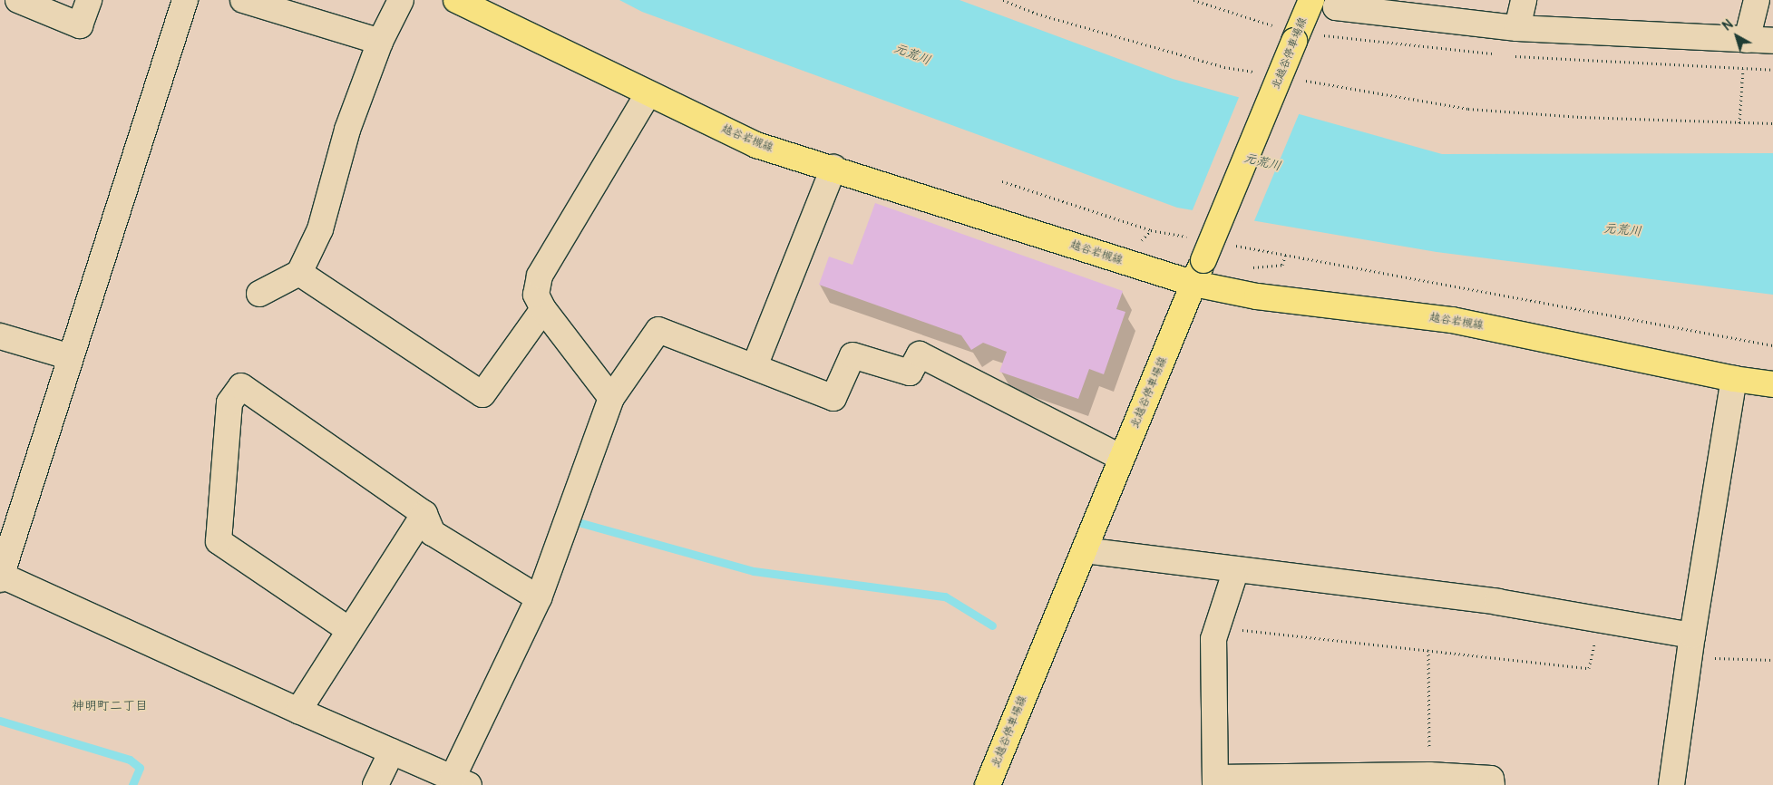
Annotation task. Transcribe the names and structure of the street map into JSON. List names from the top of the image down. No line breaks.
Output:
{"streets":{"main road":["北越谷停車場線","越谷岩槻線"]},"crossings":[["北越谷停車場線","越谷岩槻線"]],"districts":["神明町二丁目"],"water":["元荒川"],"north":"top left"}
